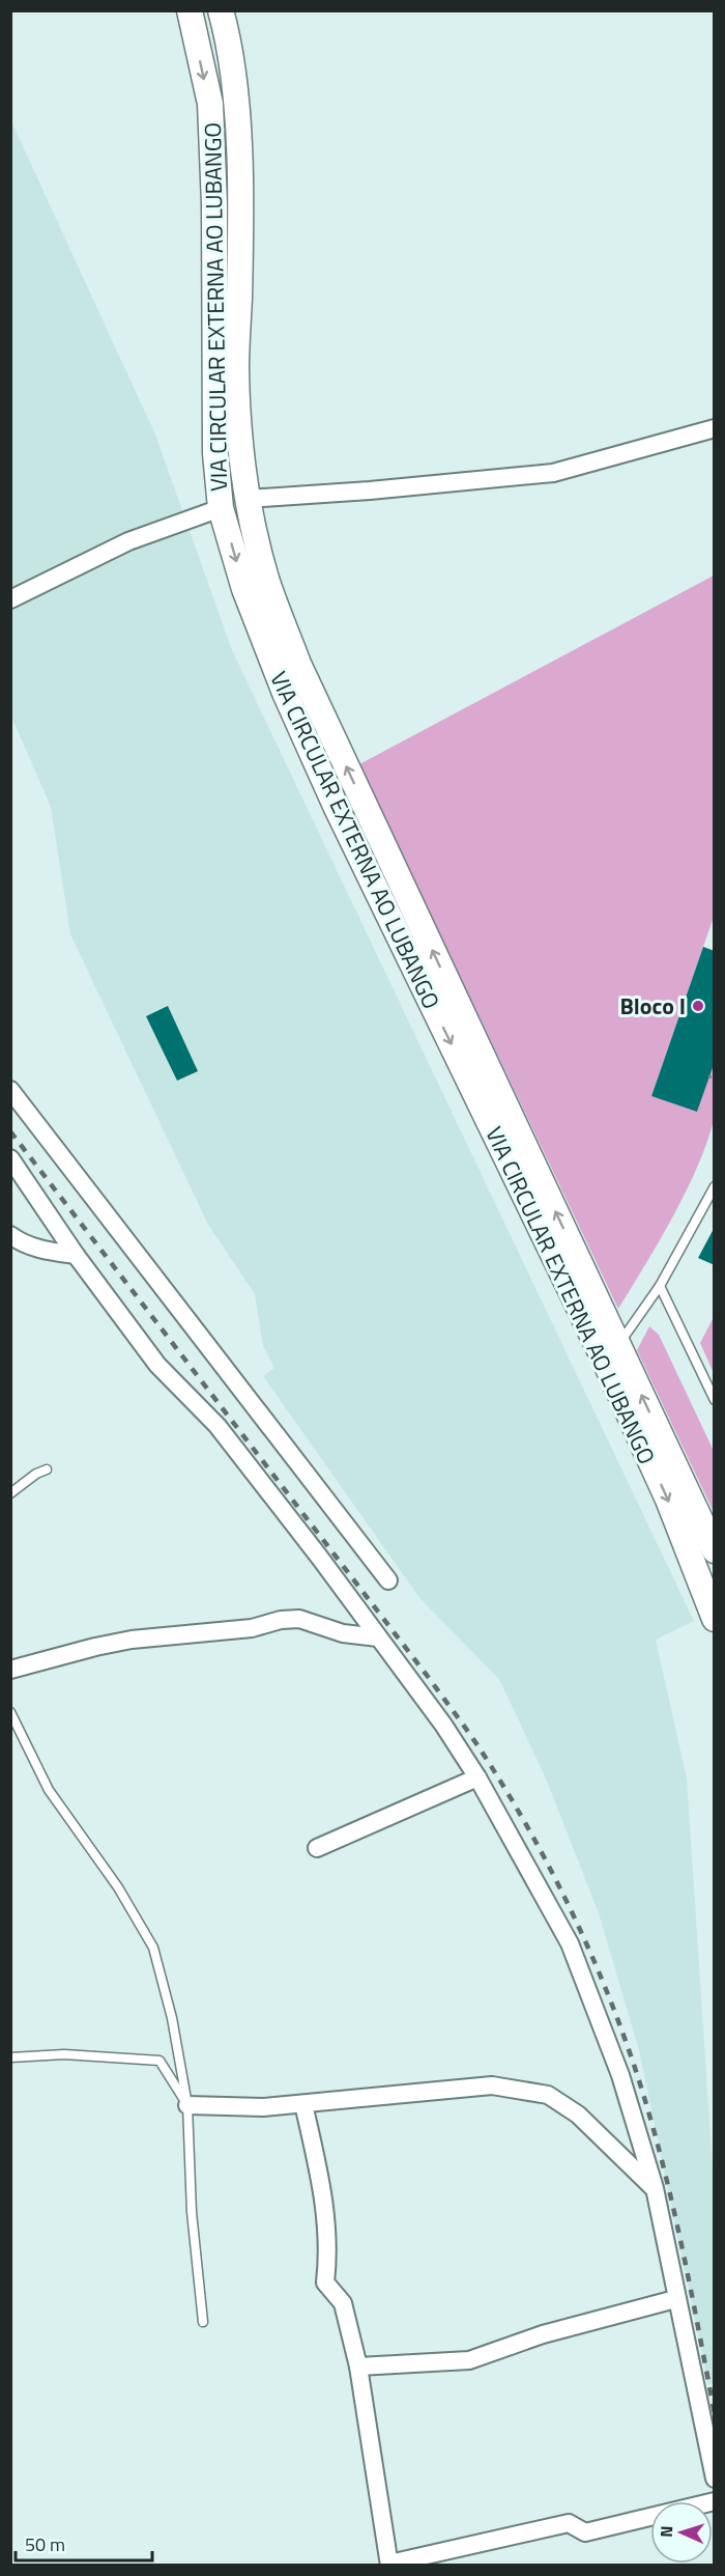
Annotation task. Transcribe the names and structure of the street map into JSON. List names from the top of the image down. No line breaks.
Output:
{"streets":{"main road":["VIA CIRCULAR EXTERNA AO LUBANGO"]},"places":["Bloco I"],"scale_bar":"50 m","north":"left"}
